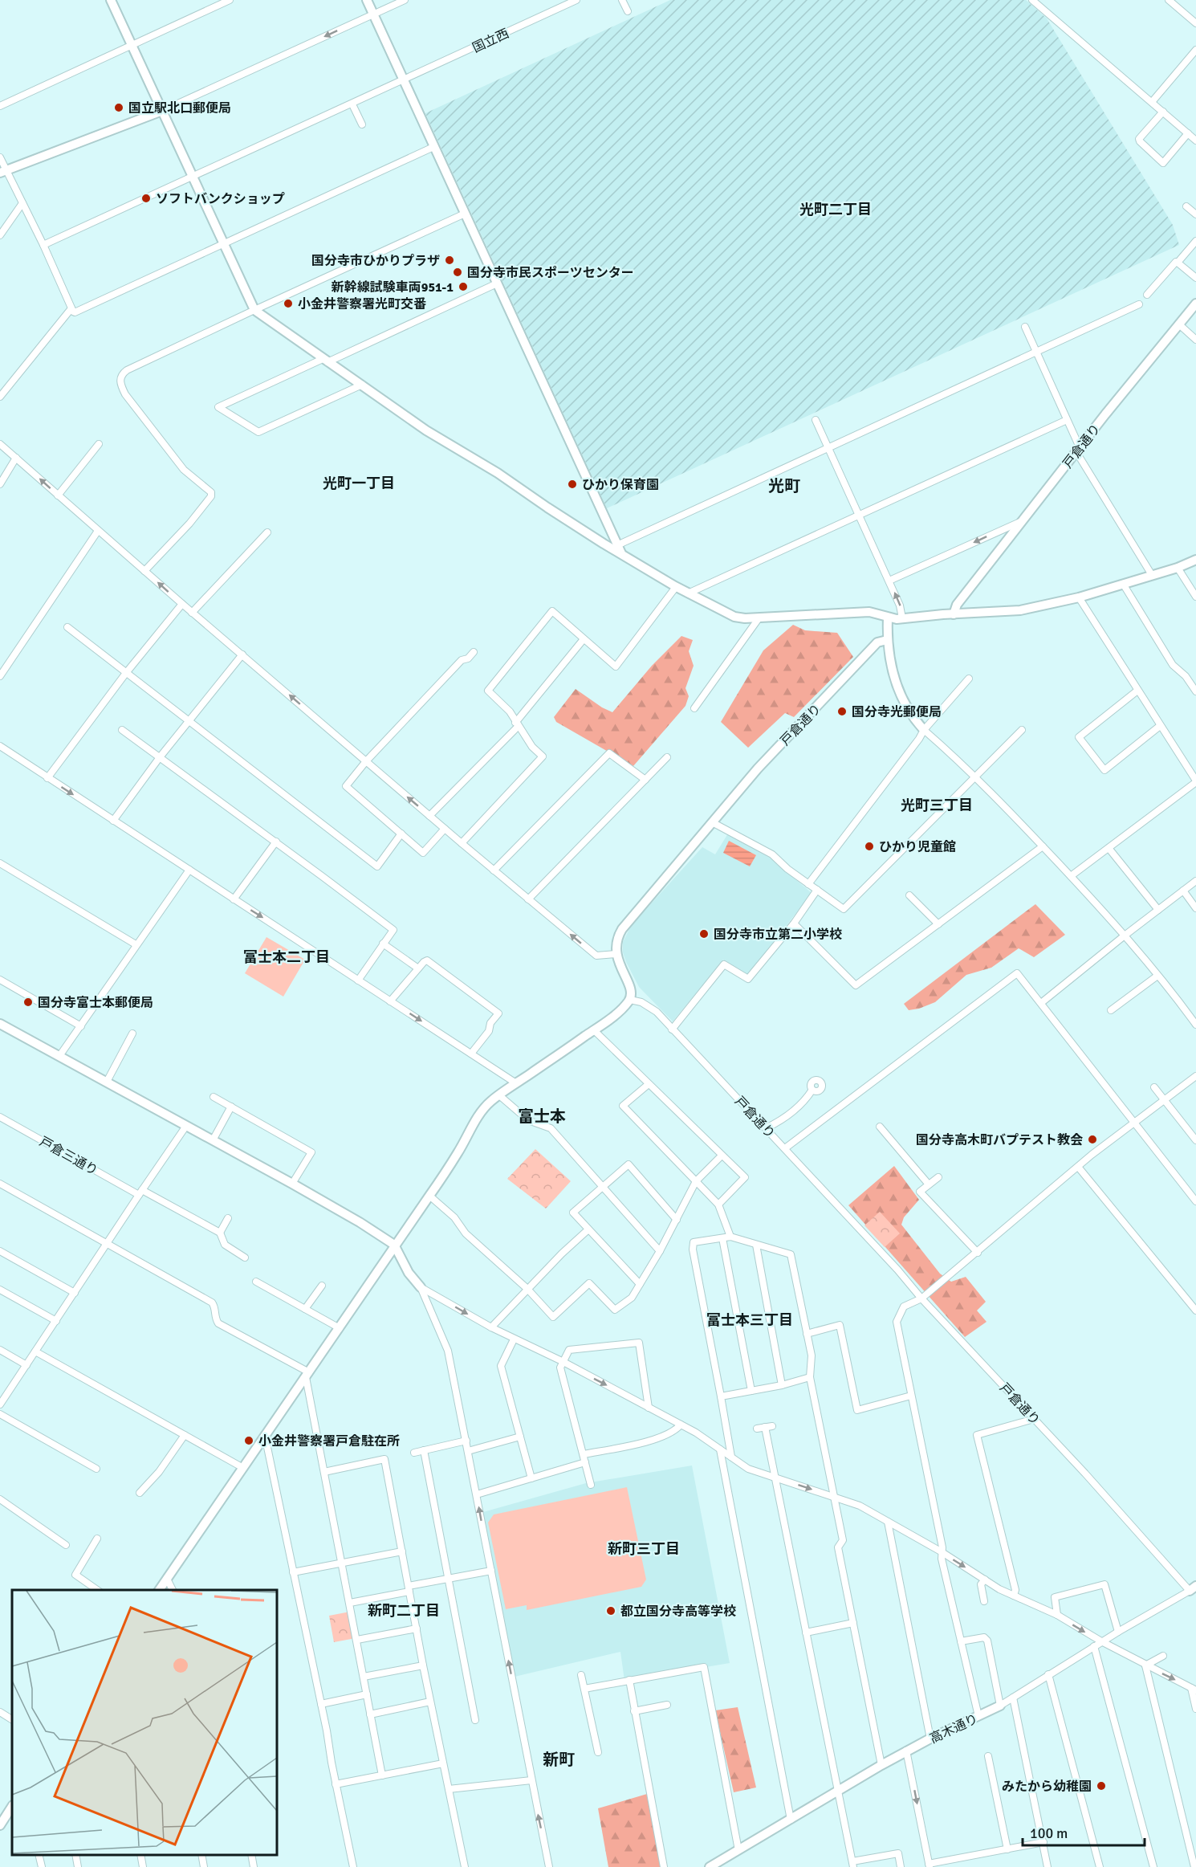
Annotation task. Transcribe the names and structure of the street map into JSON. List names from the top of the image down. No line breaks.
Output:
{"streets":{"street":["国立西","戸倉通り","戸倉三通り","高木通り"]},"crossings":[["戸倉通り","高木通り"]],"districts":["光町二丁目","光町一丁目","光町","光町三丁目","富士本二丁目","富士本","富士本三丁目","新町三丁目","新町二丁目","新町"],"places":["国立駅北口郵便局","ソフトバンクショップ","国分寺市ひかりプラザ","国分寺市民スポーツセンター","新幹線試験車両951-1","小金井警察署光町交番","ひかり保育園","国分寺光郵便局","ひかり児童館","国分寺市立第二小学校","国分寺富士本郵便局","国分寺高木町バプテスト教会","小金井警察署戸倉駐在所","都立国分寺高等学校","みたから幼稚園"],"scale_bar":"100 m"}
